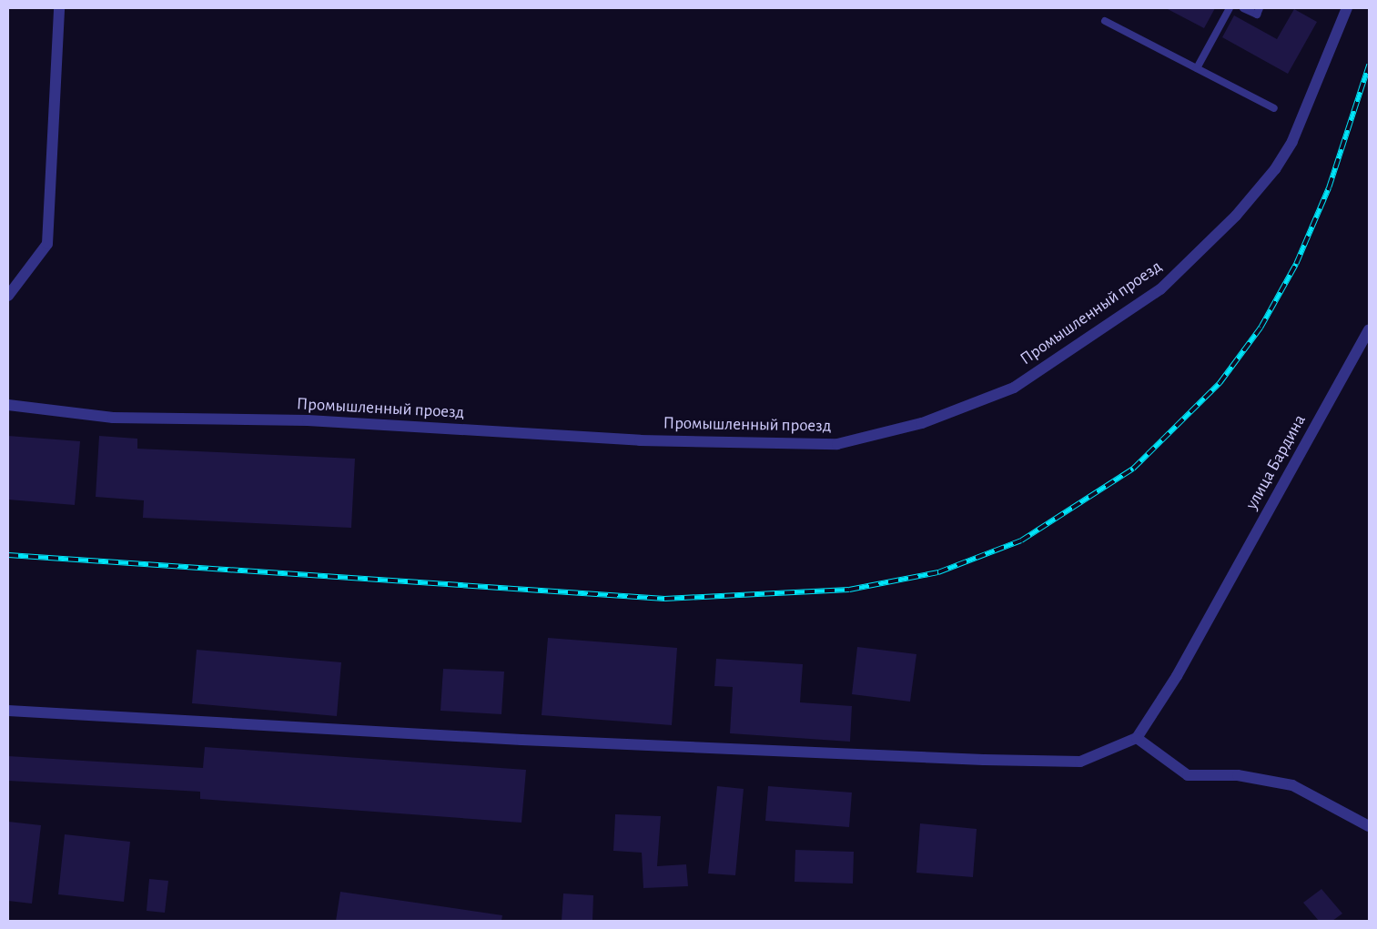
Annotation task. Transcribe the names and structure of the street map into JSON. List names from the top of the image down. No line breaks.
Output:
{"streets":{"street":["Промышленный проезд","улица Бардина"]}}
